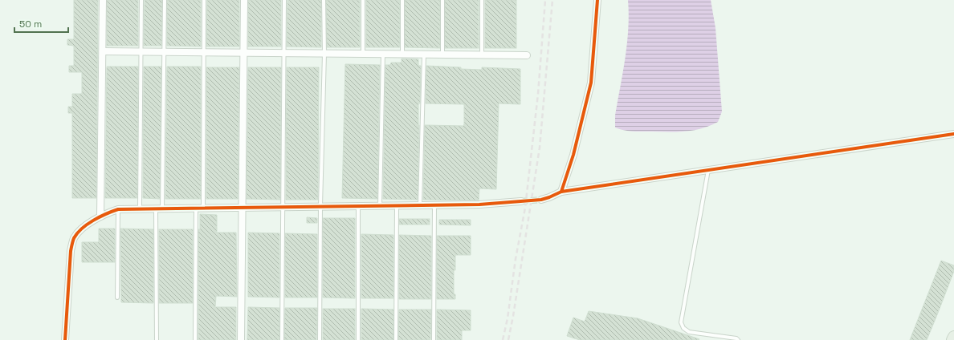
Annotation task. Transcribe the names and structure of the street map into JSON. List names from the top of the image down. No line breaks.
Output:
{"scale_bar":"50 m"}
